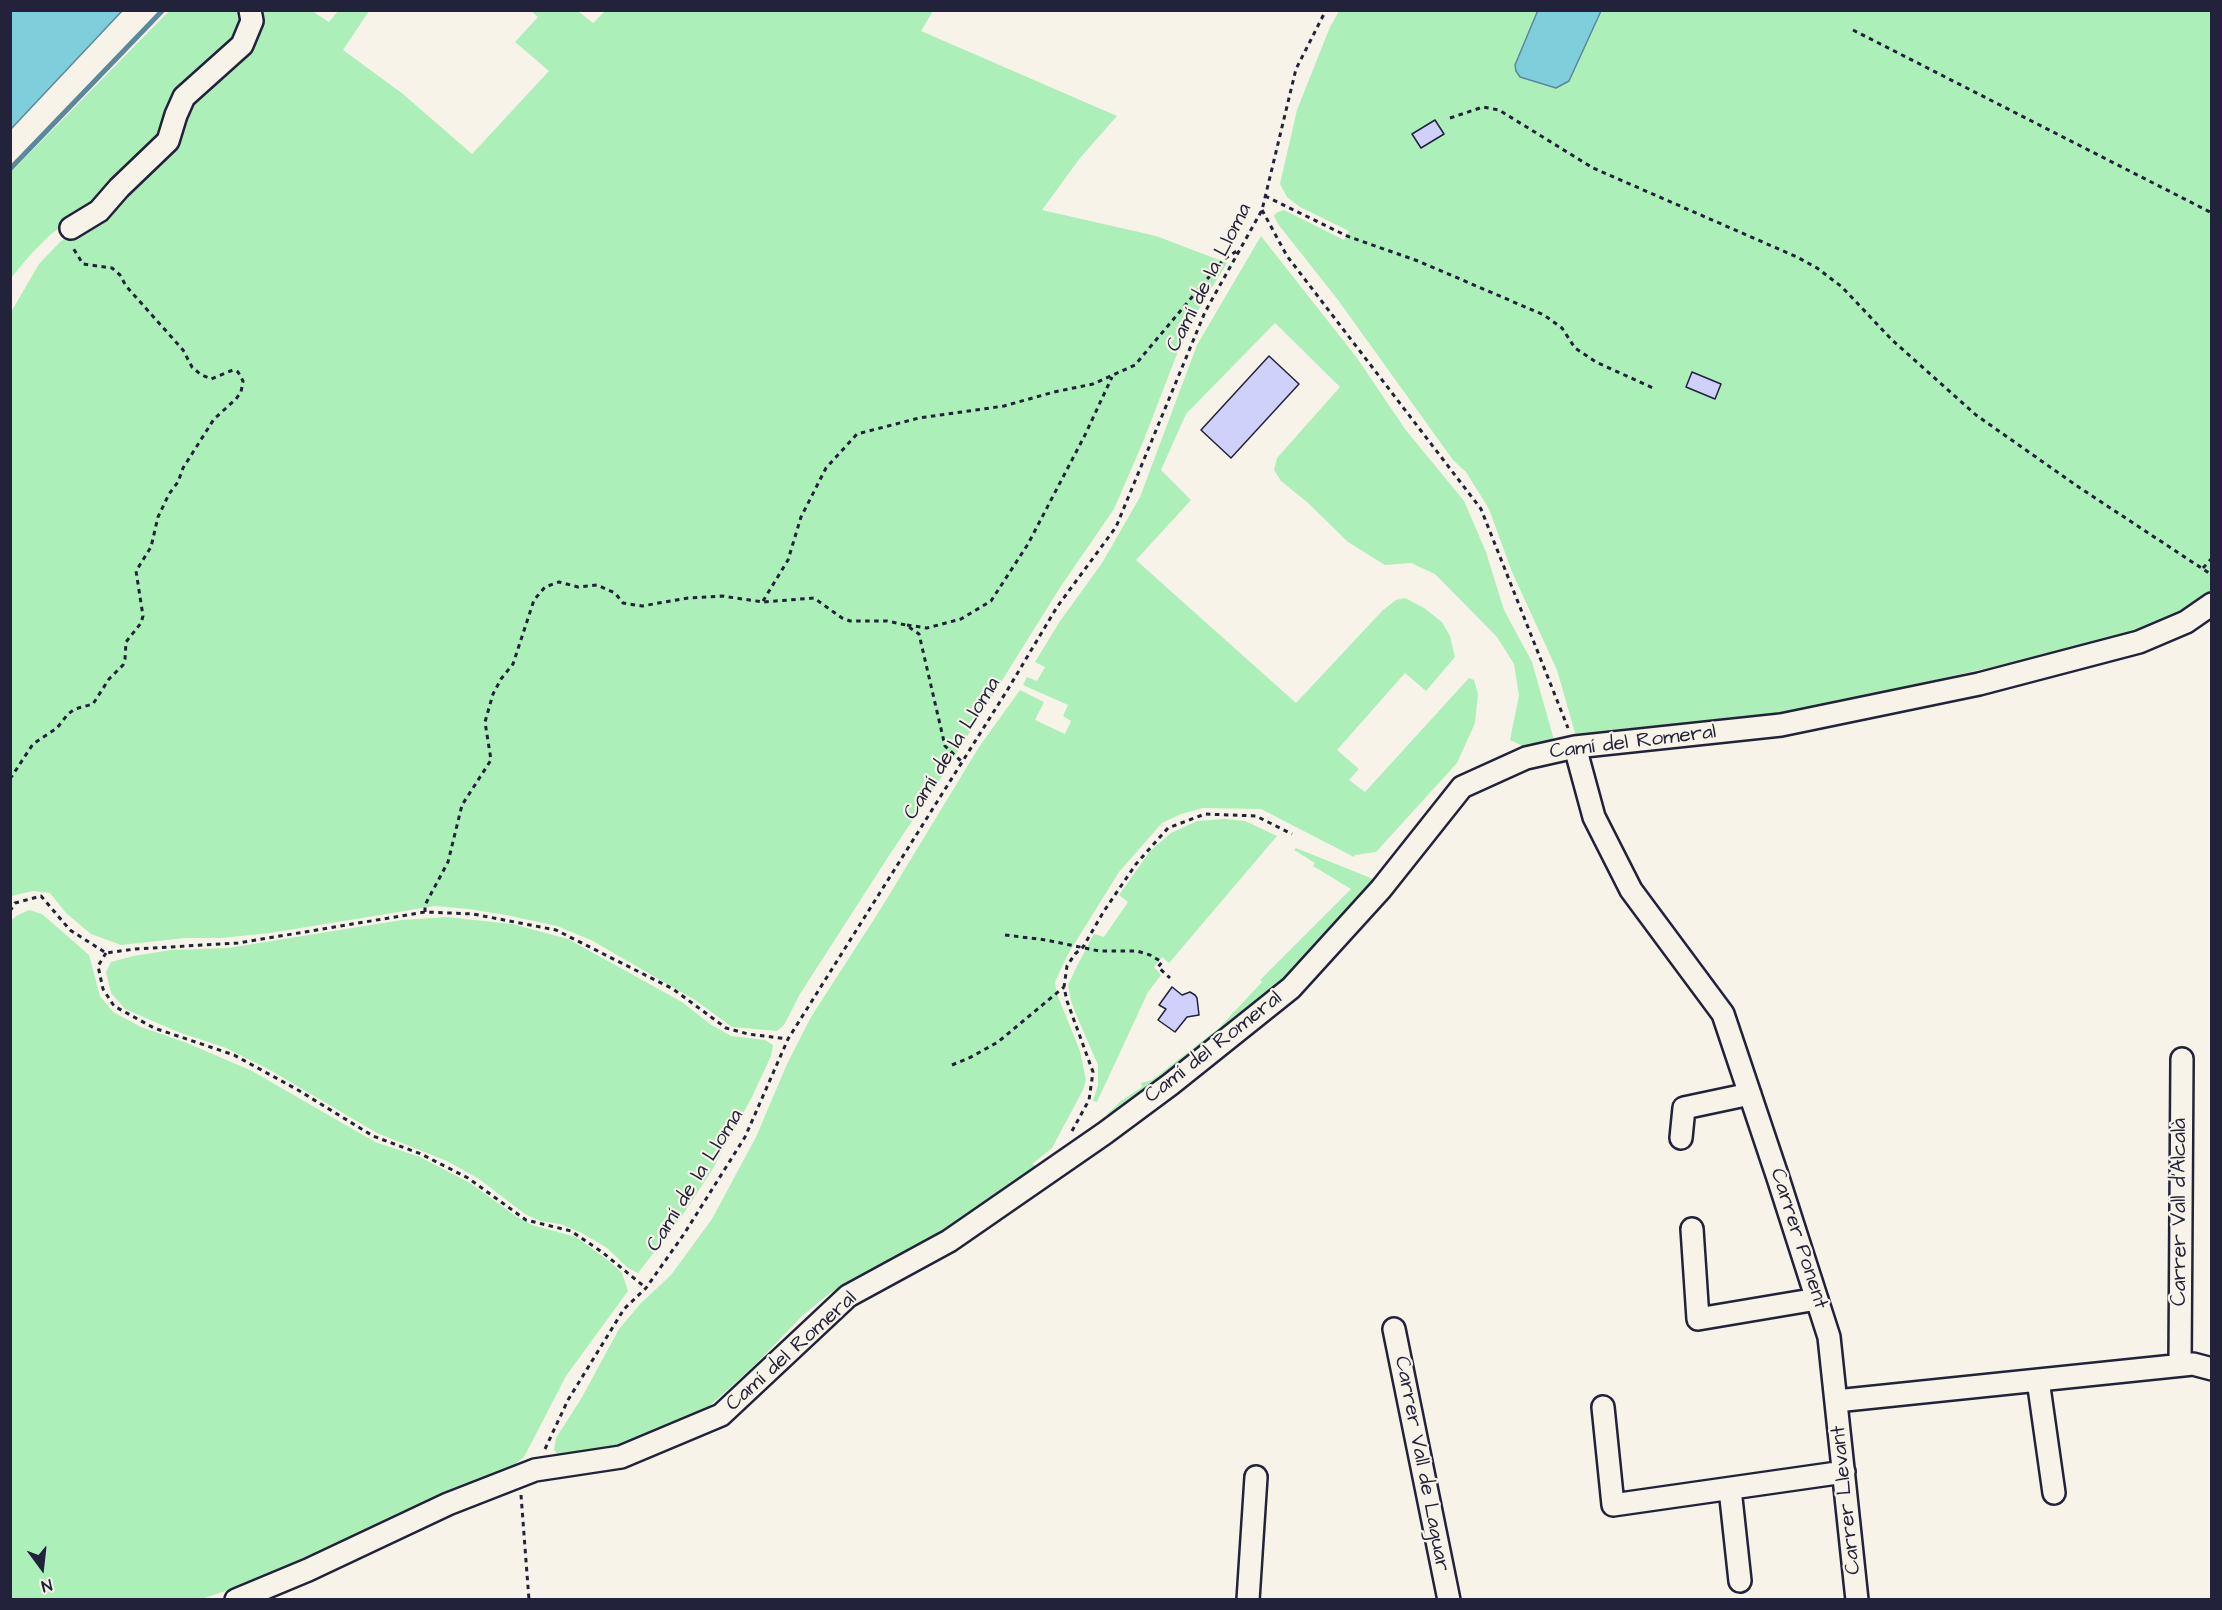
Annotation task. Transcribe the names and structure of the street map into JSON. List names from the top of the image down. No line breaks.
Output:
{"streets":{"street":["Camí del Romeral","Carrer Vall d'Alcalà","Carrer Ponent","Carrer Vall de Laguar","Carrer Llevant"],"path":["Camí de la Lloma"]},"crossings":[["Camí de la Lloma","Camí del Romeral"],["Camí del Romeral","Carrer Ponent"],["Carrer Ponent","Carrer Llevant"]],"north":"bottom"}
